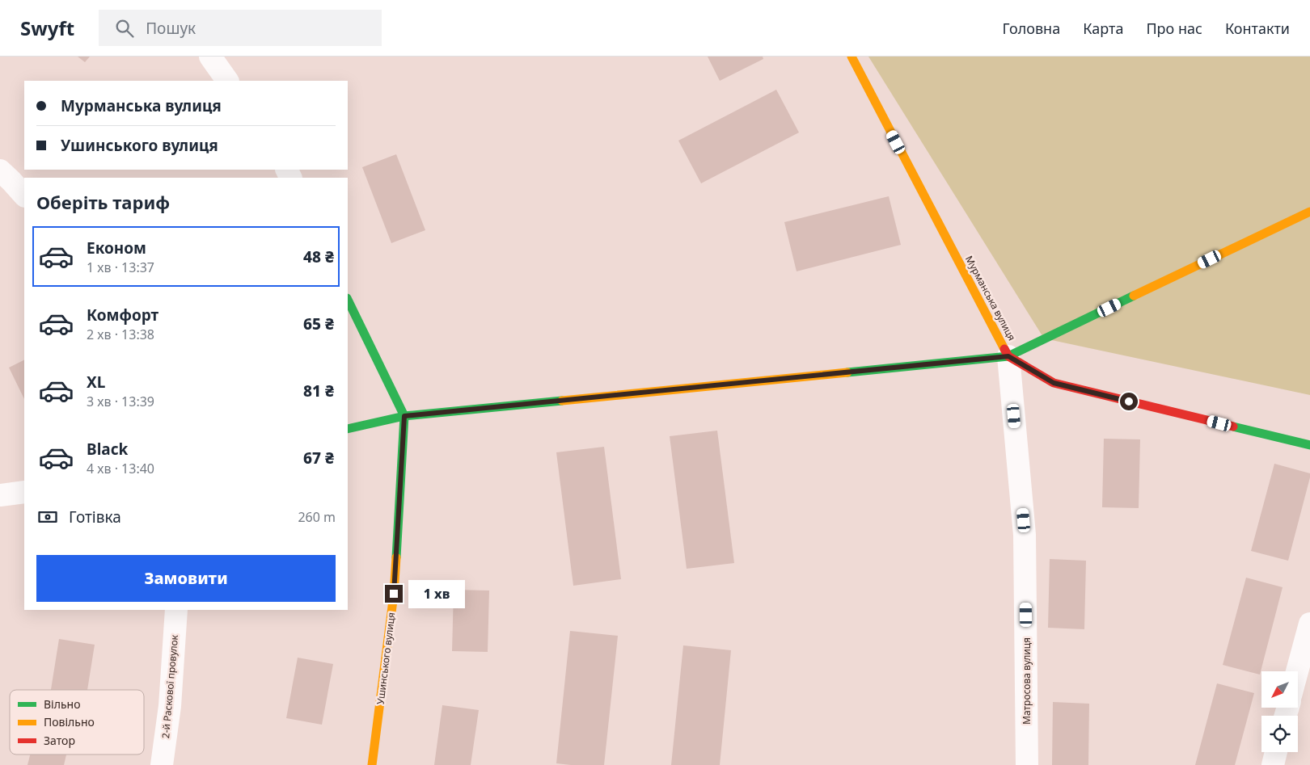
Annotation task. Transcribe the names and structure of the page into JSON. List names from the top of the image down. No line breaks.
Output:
{"streets":{"street":["Мурманська вулиця","Ушинського вулиця","Матросова вулиця","2-й Раскової провулок"]},"crossings":[["Мурманська вулиця","Матросова вулиця"]],"legend":["Вільно","Повільно","Затор"],"north":"bottom left","page":{"header":"Swyft","search":"Пошук","nav":["Головна","Карта","Про нас","Контакти"],"banner":["Мурманська вулиця","Ушинського вулиця"],"heading":"Оберіть тариф","list":[{"name":"Економ","note":"1 хв · 13:37","value":"48 ₴"},{"name":"Комфорт","note":"2 хв · 13:38","value":"65 ₴"},{"name":"XL","note":"3 хв · 13:39","value":"81 ₴"},{"name":"Black","note":"4 хв · 13:40","value":"67 ₴"}],"pay":["Готівка","260 m"],"buttons":"Замовити","bubble":"1 хв"}}
